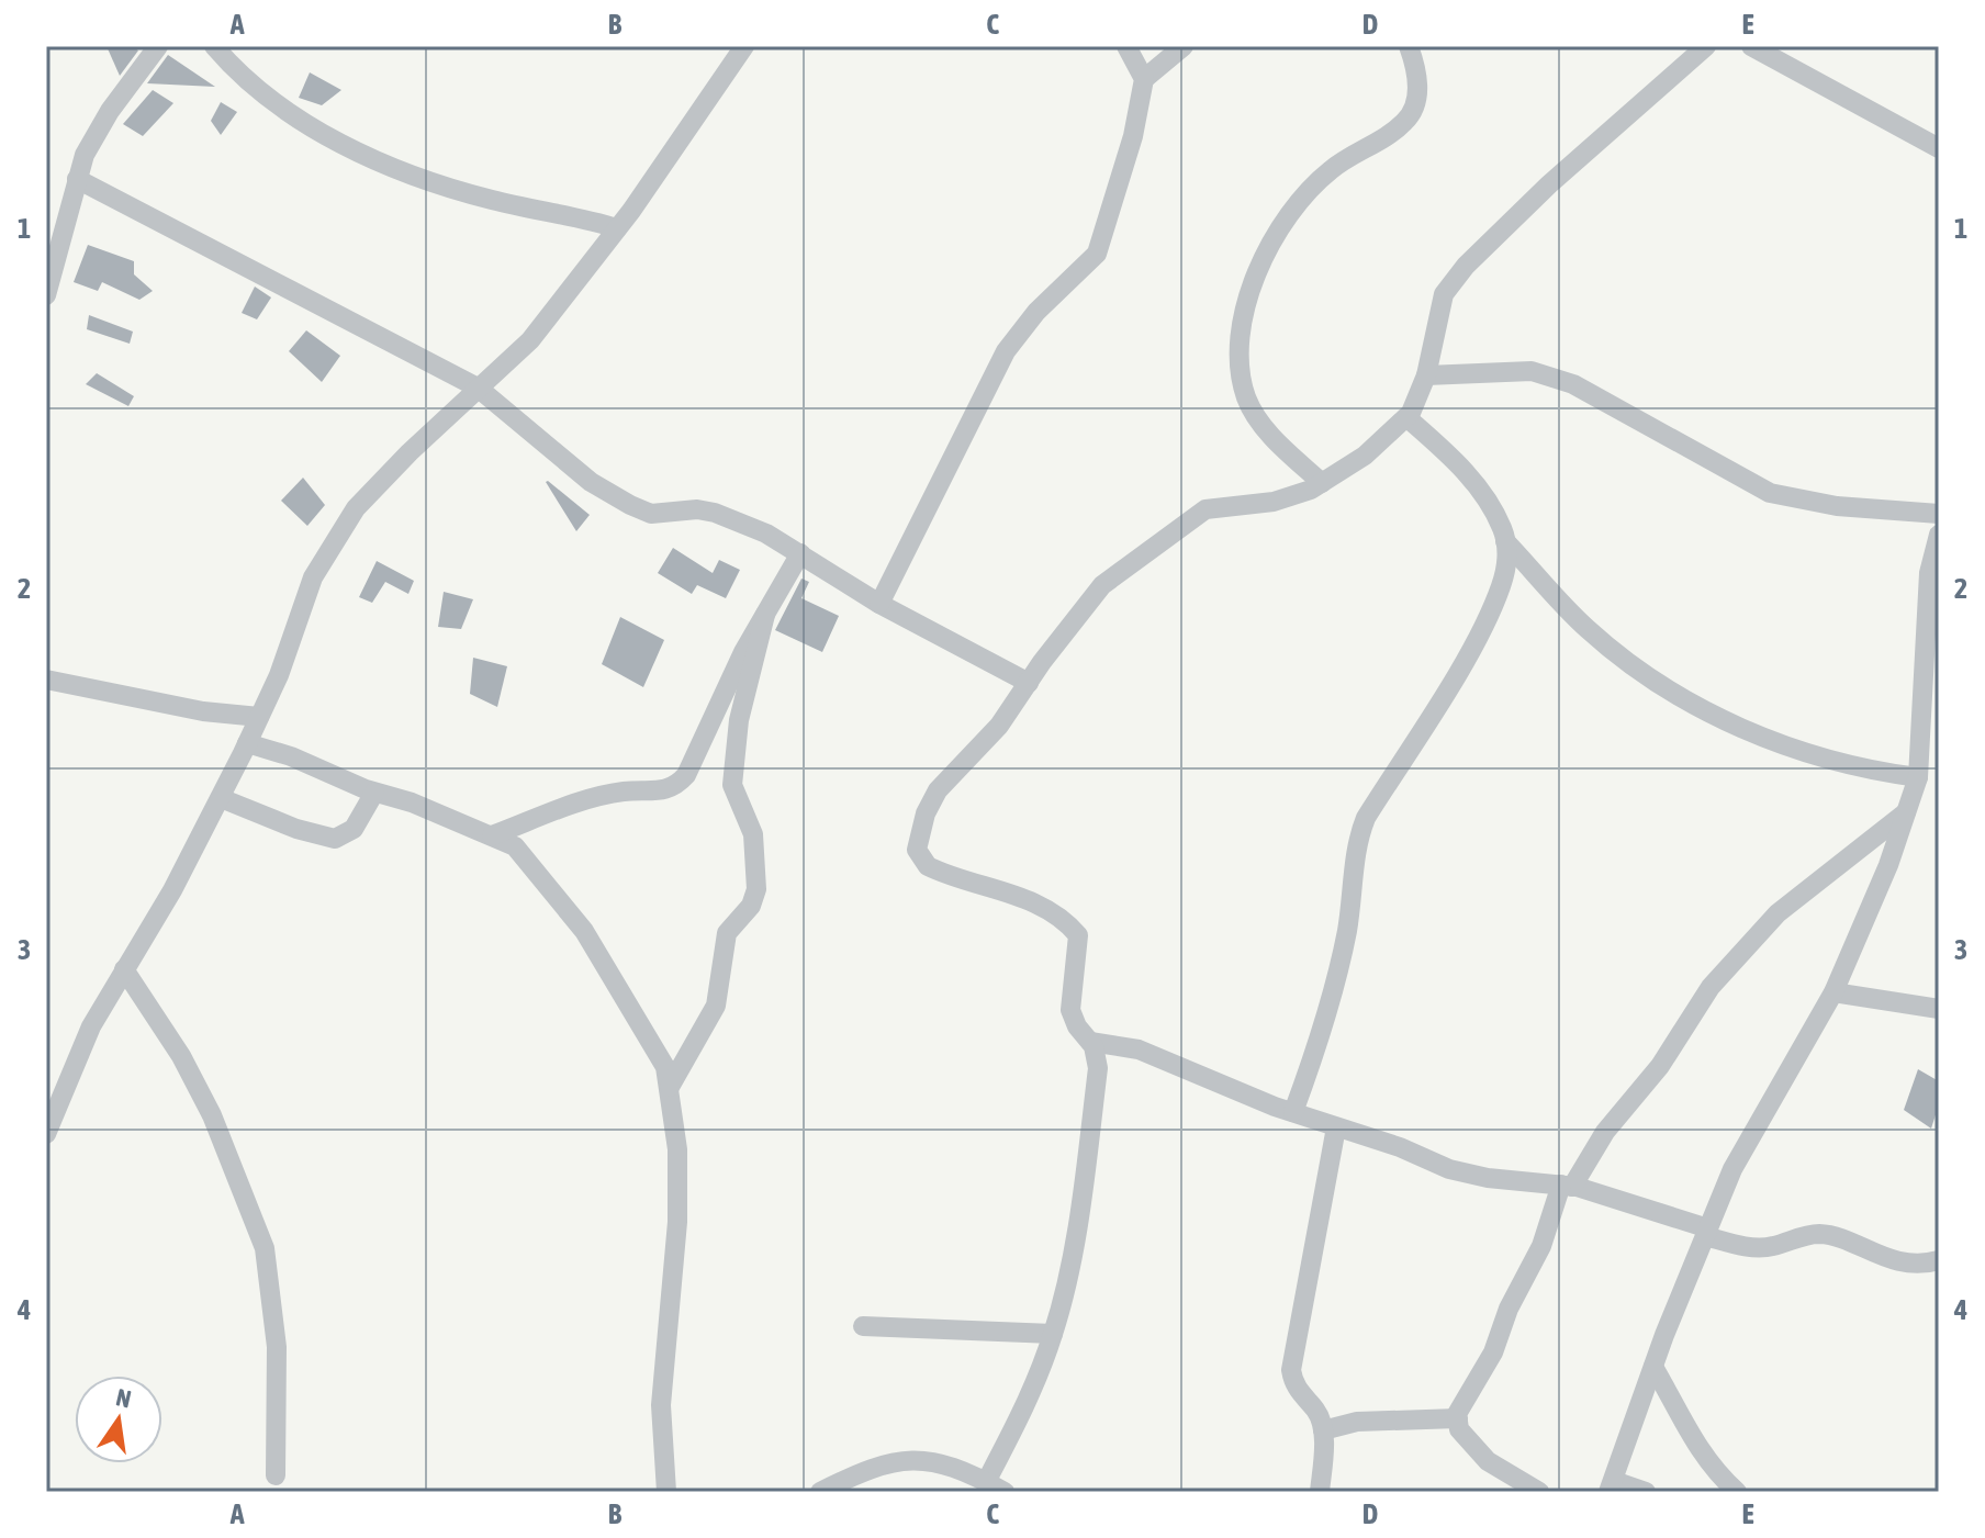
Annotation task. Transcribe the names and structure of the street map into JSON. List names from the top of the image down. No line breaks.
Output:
{"north":"top","grid":{"columns":["A","B","C","D","E"],"rows":["1","2","3","4"]}}
